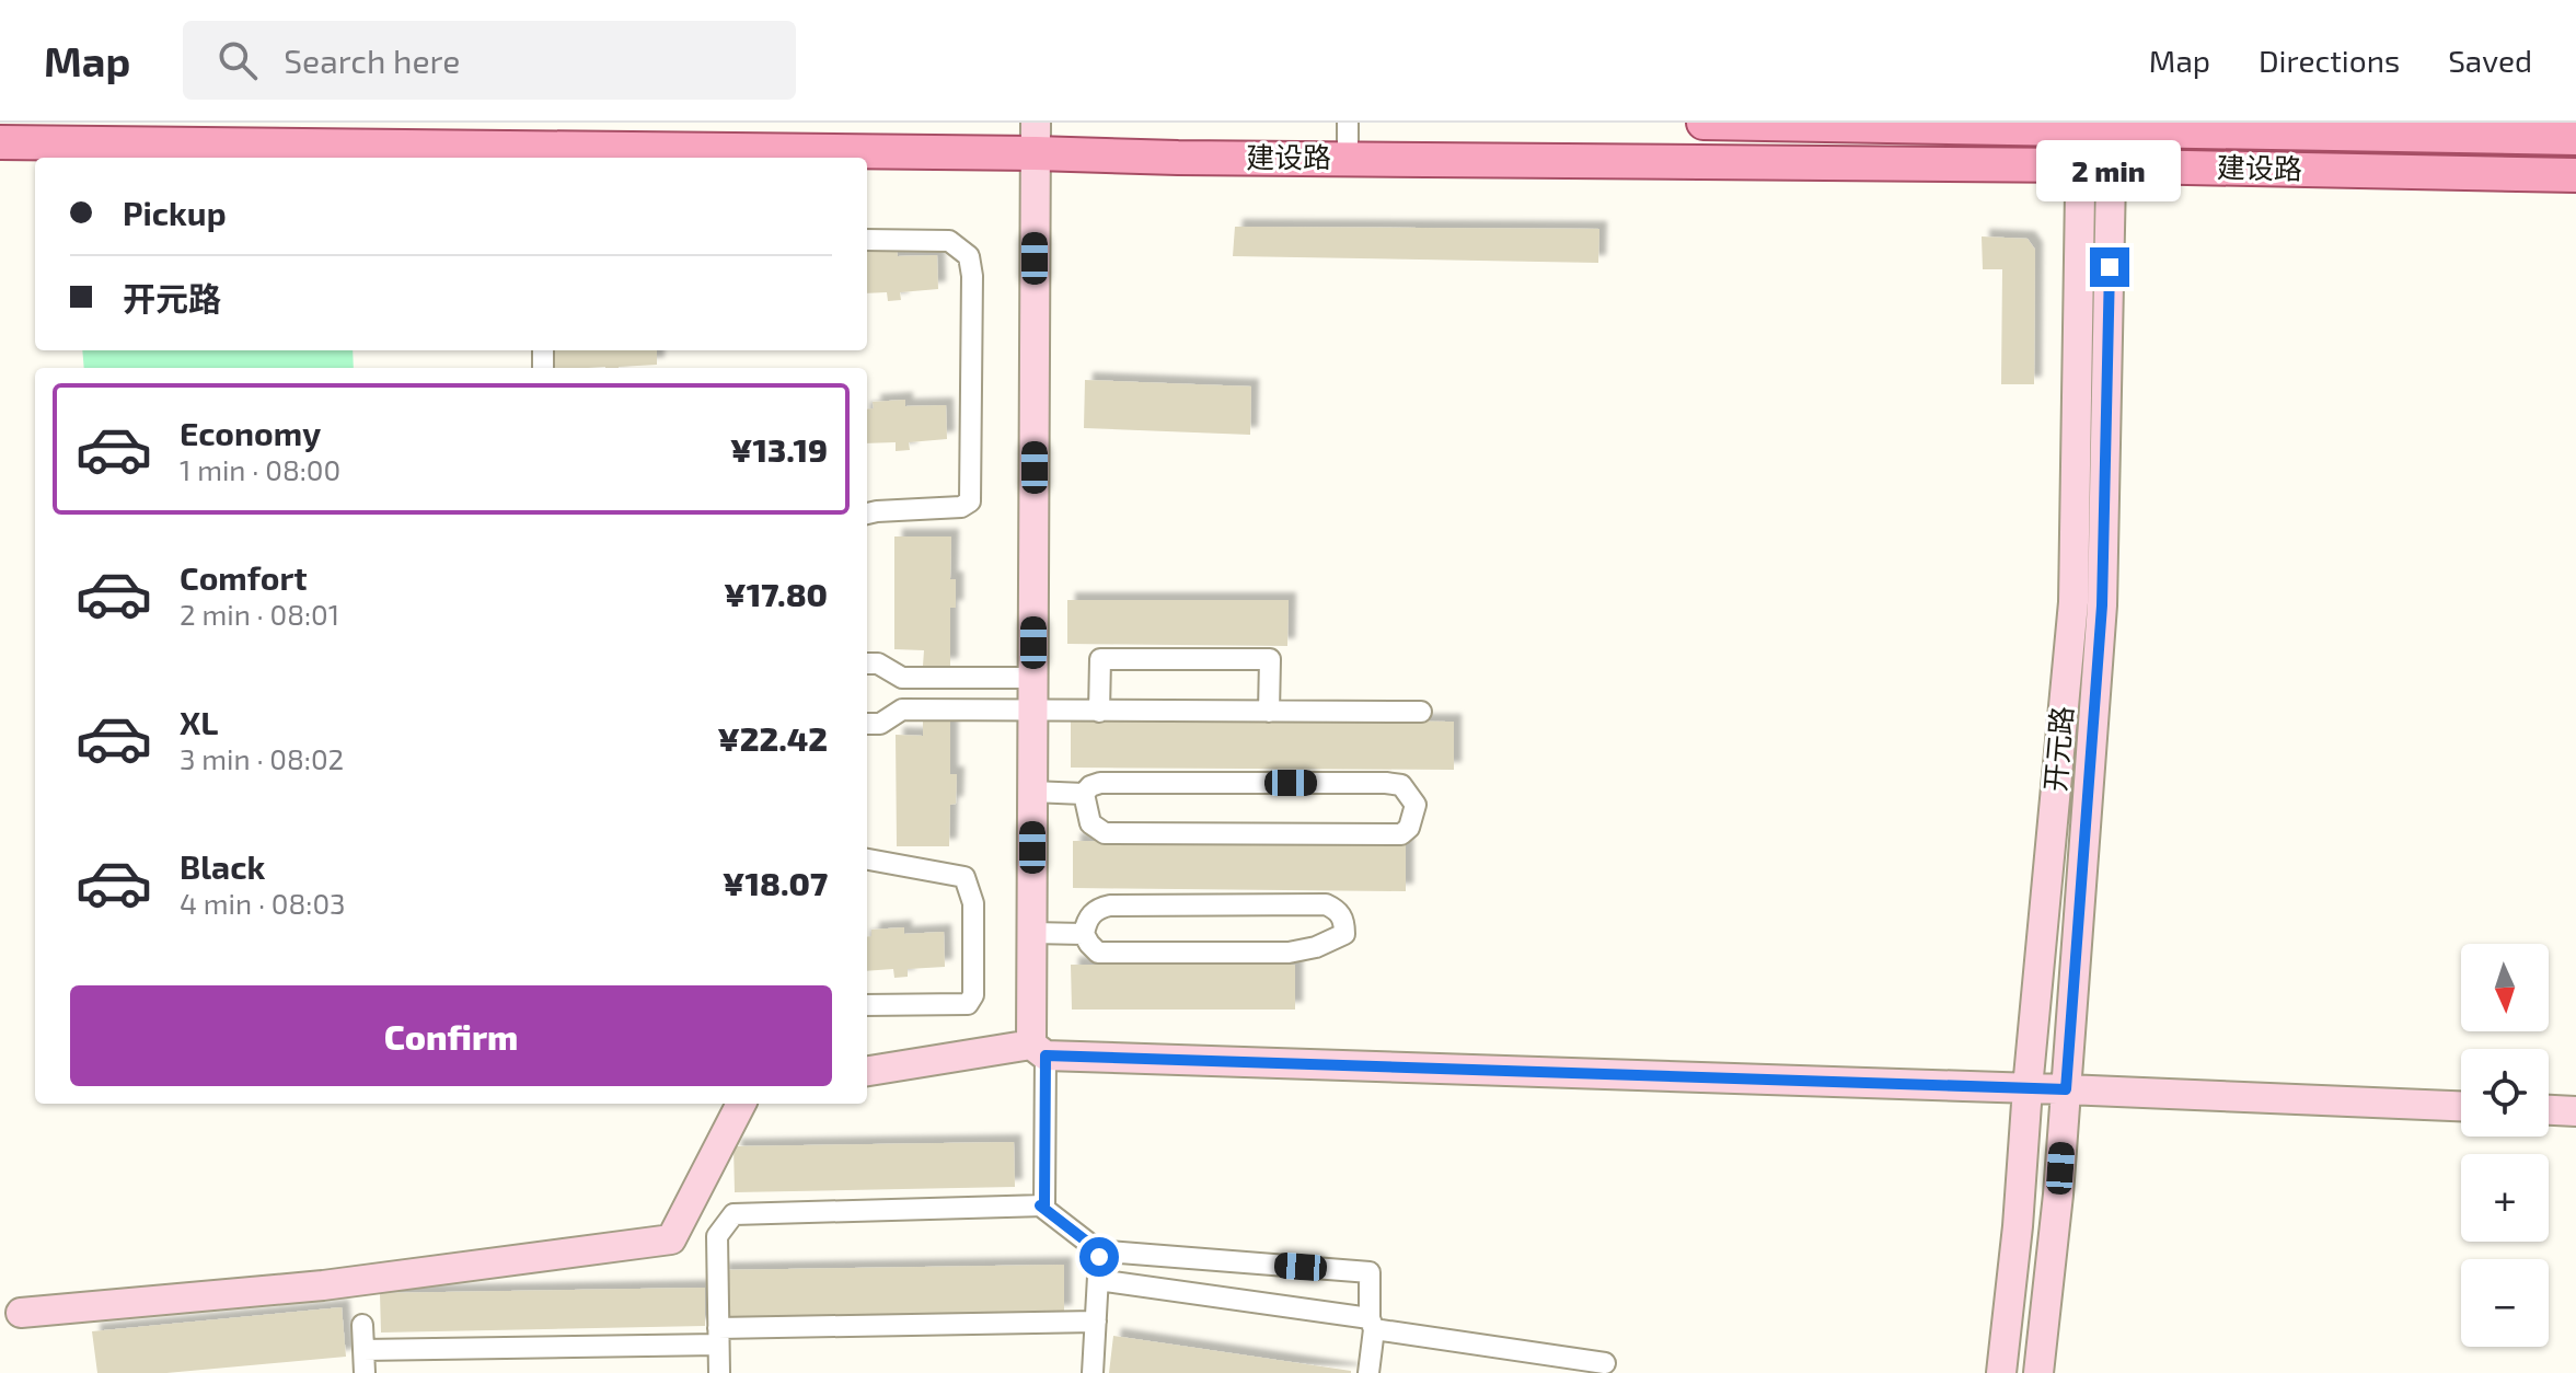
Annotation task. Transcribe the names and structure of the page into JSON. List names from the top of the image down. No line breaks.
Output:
{"streets":{"main road":["建设路"],"street":["开元路"]},"crossings":[["建设路","开元路"]],"north":"bottom","page":{"header":"Map","search":"Search here","nav":["Map","Directions","Saved"],"bubble":"2 min","banner":["Pickup","开元路"],"list":[{"name":"Economy","note":"1 min · 08:00","value":"¥13.19"},{"name":"Comfort","note":"2 min · 08:01","value":"¥17.80"},{"name":"XL","note":"3 min · 08:02","value":"¥22.42"},{"name":"Black","note":"4 min · 08:03","value":"¥18.07"}],"map_buttons":["+","−"],"buttons":"Confirm"}}
